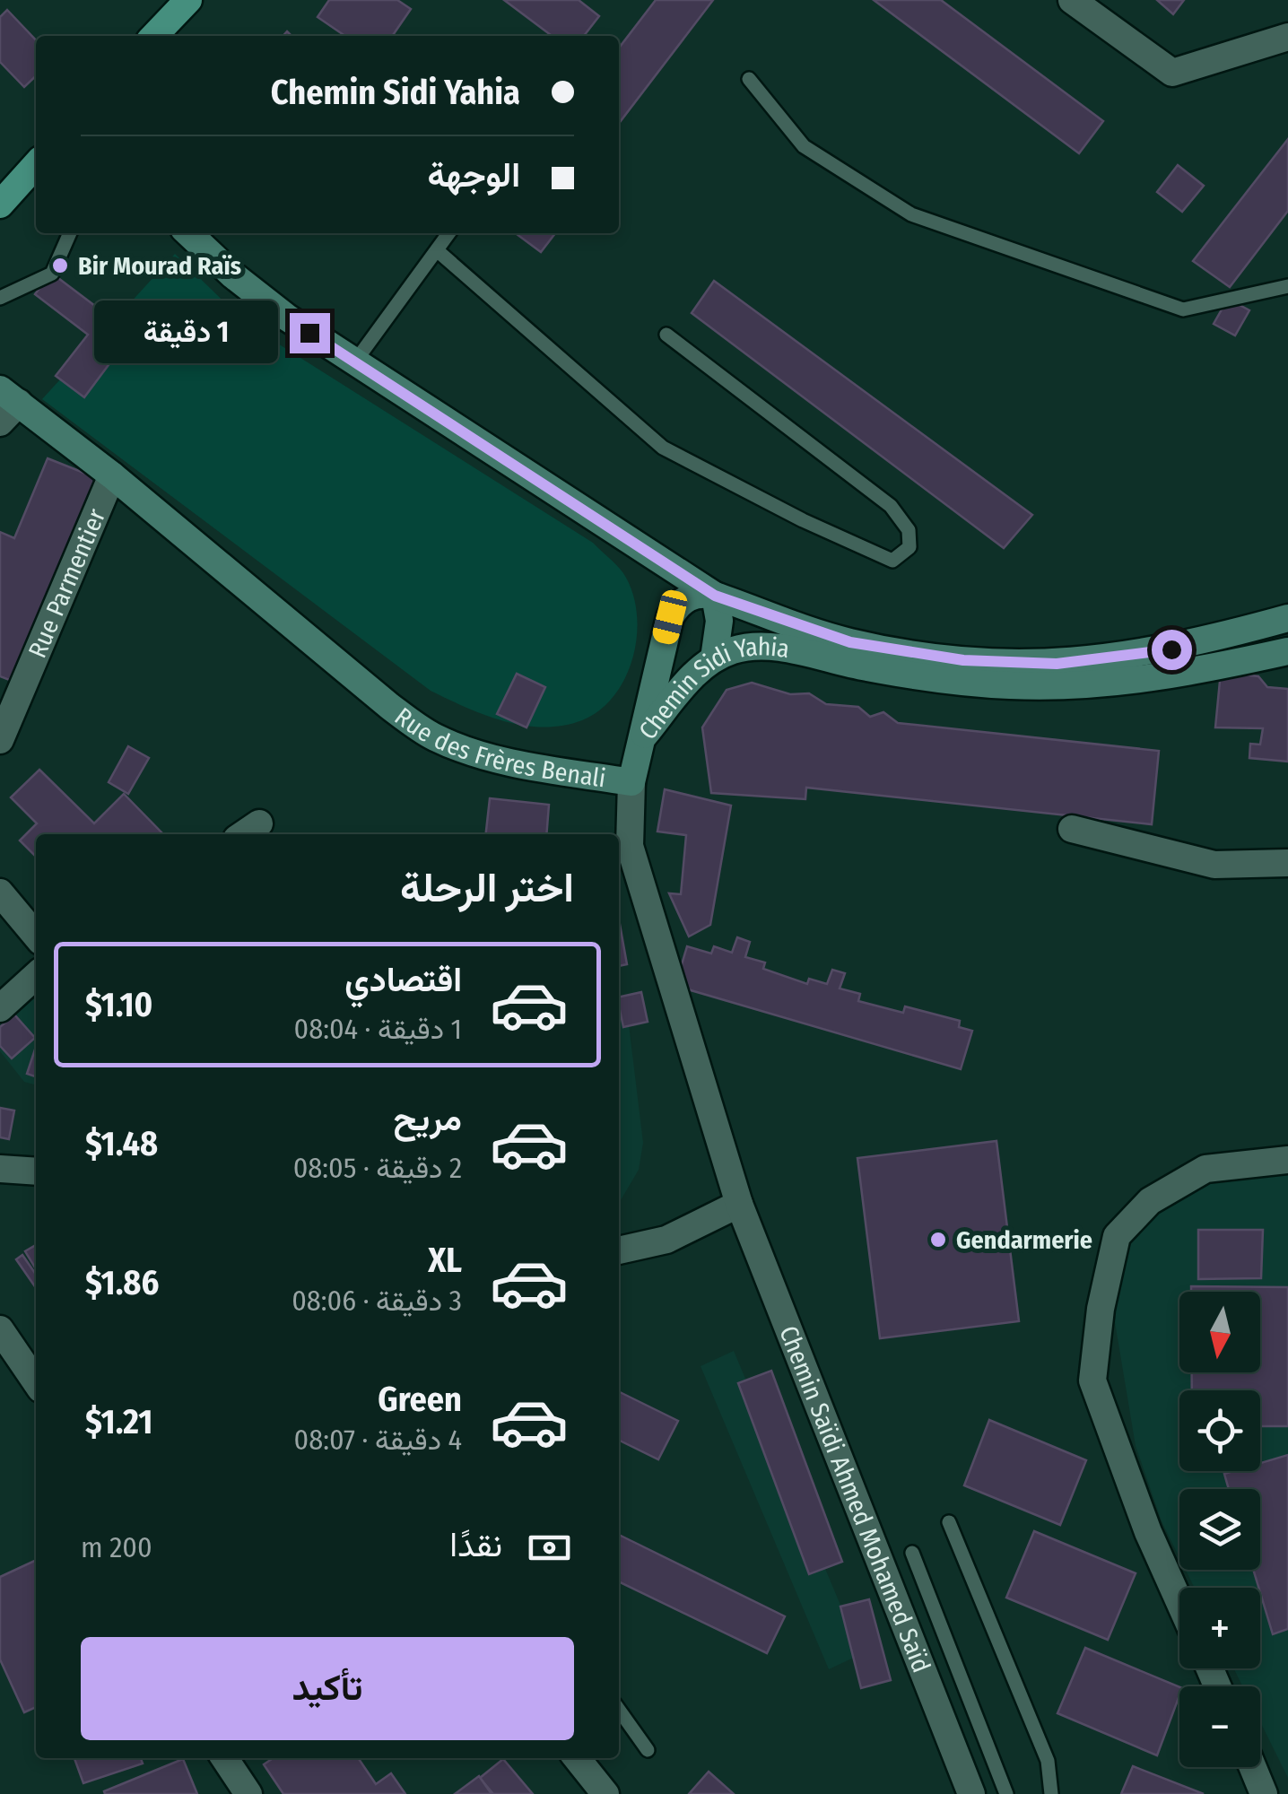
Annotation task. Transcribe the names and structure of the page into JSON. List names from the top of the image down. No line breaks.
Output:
{"streets":{"main road":["Chemin Sidi Yahia","Rue des Frères Benali"],"street":["Rue Parmentier","Chemin Saïdi Ahmed Mohamed Saïd"]},"crossings":[["Rue Parmentier","Rue des Frères Benali"],["Rue des Frères Benali","Chemin Saïdi Ahmed Mohamed Saïd"]],"places":["Bir Mourad Raïs","Gendarmerie"],"north":"bottom","page":{"banner":["Chemin Sidi Yahia","الوجهة"],"bubble":"1 دقيقة","heading":"اختر الرحلة","list":[{"name":"اقتصادي","note":"1 دقيقة · 08:04","value":"$1.10"},{"name":"مريح","note":"2 دقيقة · 08:05","value":"$1.48"},{"name":"XL","note":"3 دقيقة · 08:06","value":"$1.86"},{"name":"Green","note":"4 دقيقة · 08:07","value":"$1.21"}],"map_buttons":["+","−"],"pay":["نقدًا","200 m"],"buttons":"تأكيد"}}
